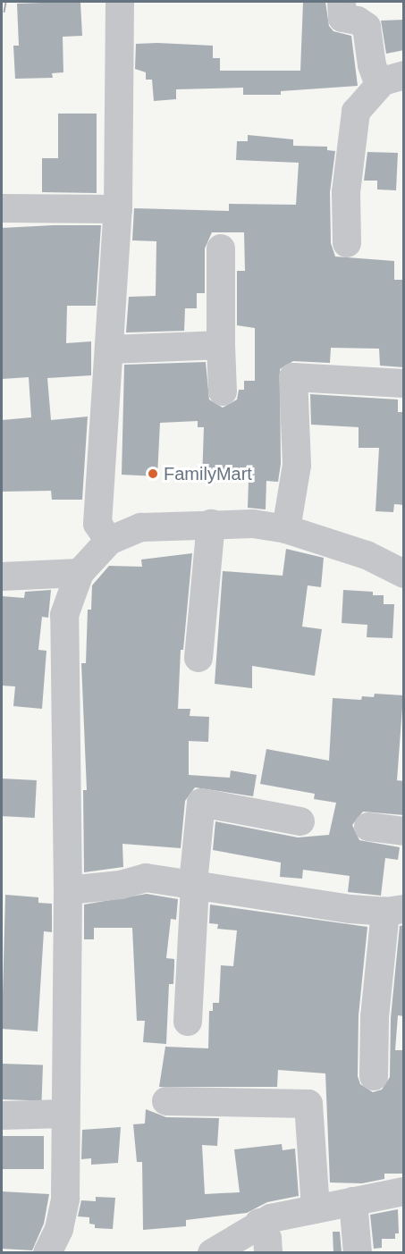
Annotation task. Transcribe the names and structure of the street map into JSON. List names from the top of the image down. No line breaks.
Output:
{"places":["FamilyMart"]}
